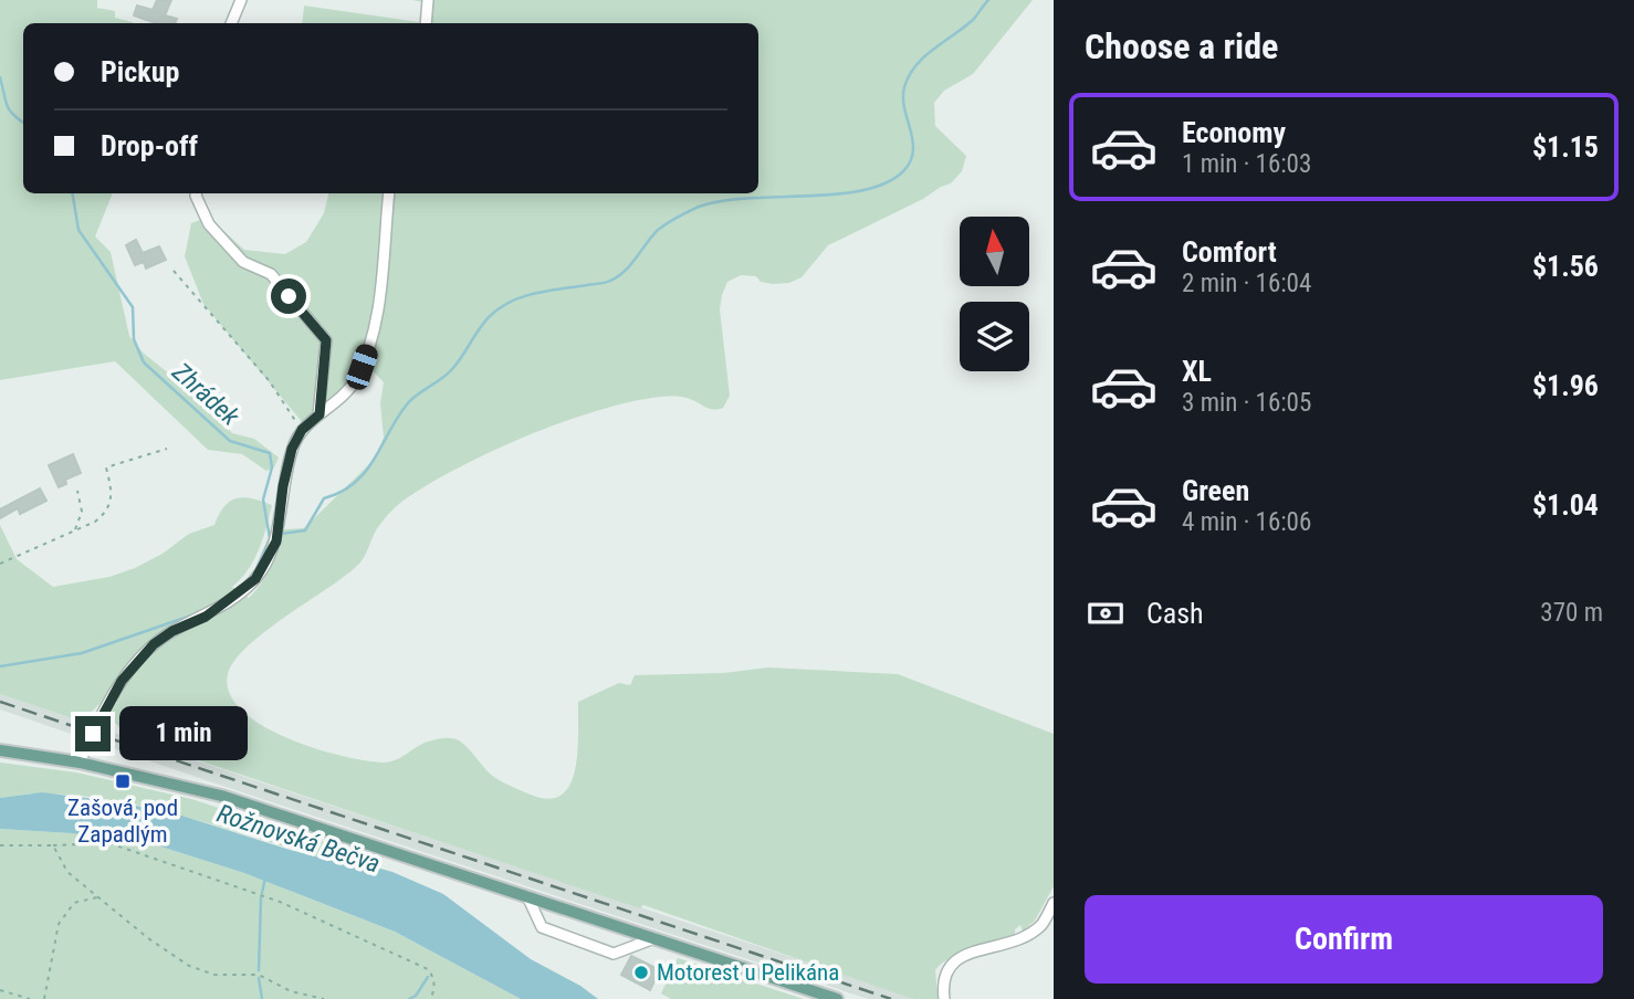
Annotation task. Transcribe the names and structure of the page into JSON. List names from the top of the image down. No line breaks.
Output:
{"water":["Zhrádek","Rožnovská Bečva"],"places":{"transit":["Zašová, pod Zapadlým"],"other":["Motorest u Pelikána"]},"north":"top","page":{"heading":"Choose a ride","banner":["Pickup","Drop-off"],"list":[{"name":"Economy","note":"1 min · 16:03","value":"$1.15"},{"name":"Comfort","note":"2 min · 16:04","value":"$1.56"},{"name":"XL","note":"3 min · 16:05","value":"$1.96"},{"name":"Green","note":"4 min · 16:06","value":"$1.04"}],"pay":["Cash","370 m"],"bubble":"1 min","buttons":"Confirm"}}
